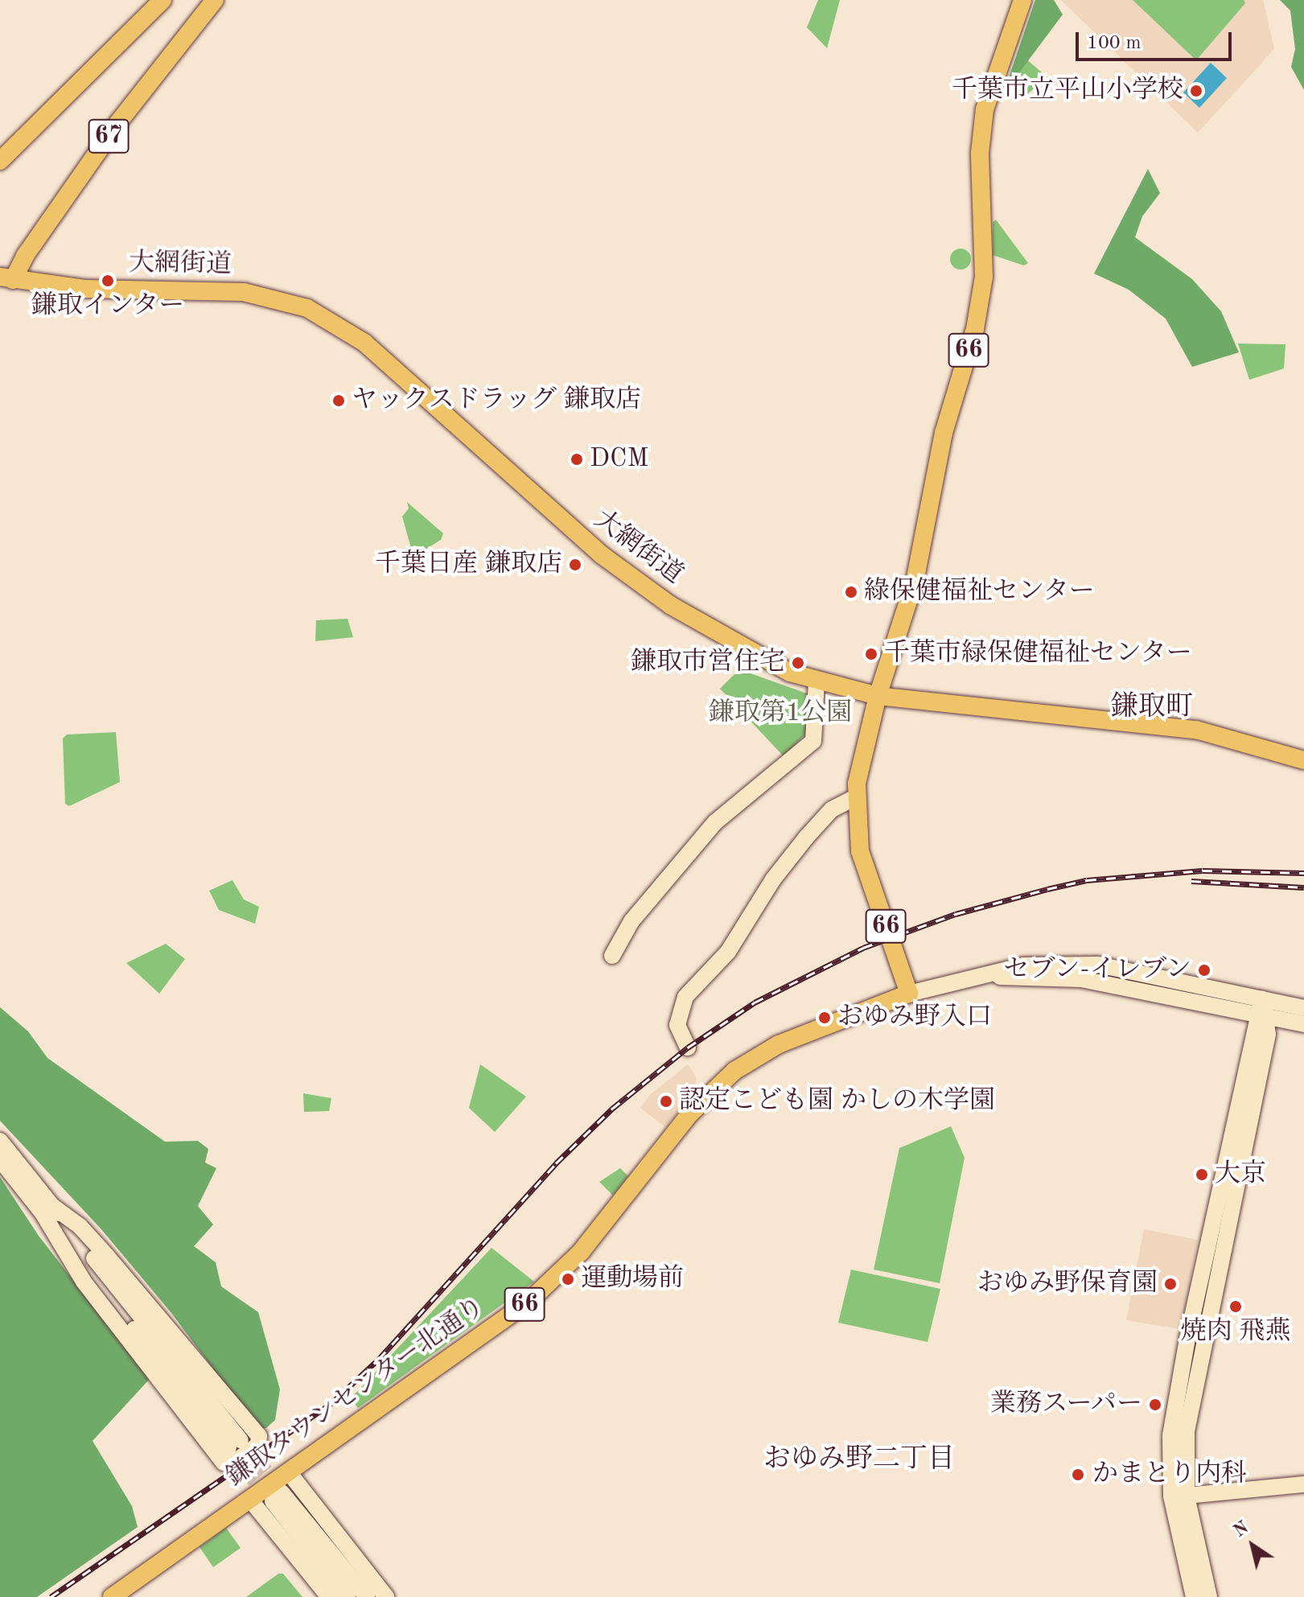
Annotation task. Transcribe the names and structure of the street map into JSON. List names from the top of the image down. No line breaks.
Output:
{"streets":{"main road":["67","大網街道","66","鎌取タウンセンター北通り"]},"crossings":[["67","大網街道"],["大網街道","66"],["66","鎌取タウンセンター北通り"]],"districts":["鎌取町","おゆみ野二丁目"],"parks":["鎌取第1公園"],"places":["千葉市立平山小学校","鎌取インター","ヤックスドラッグ 鎌取店","DCM","千葉日産 鎌取店","綠保健福祉センター","千葉市緑保健福祉センター","鎌取市営住宅","セブン-イレブン","おゆみ野入口","認定こども園 かしの木学園","大京","運動場前","おゆみ野保育園","焼肉 飛燕","業務スーパー","かまとり内科"],"scale_bar":"100 m","north":"top left"}
